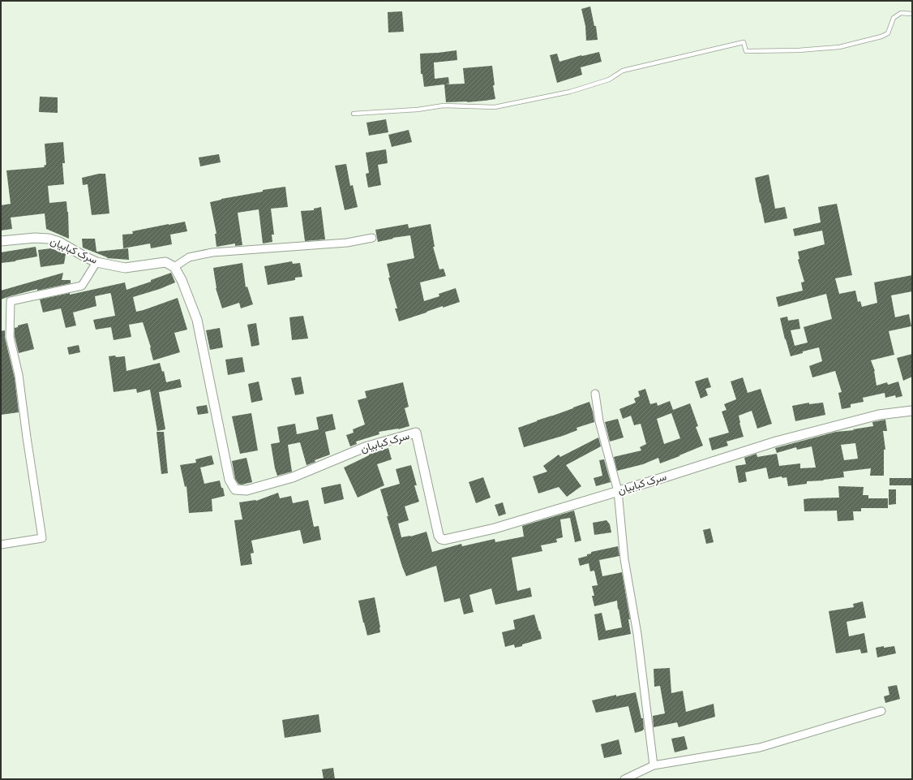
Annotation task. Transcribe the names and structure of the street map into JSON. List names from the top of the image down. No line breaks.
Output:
{"streets":{"street":["سرک کبابیان"]}}
